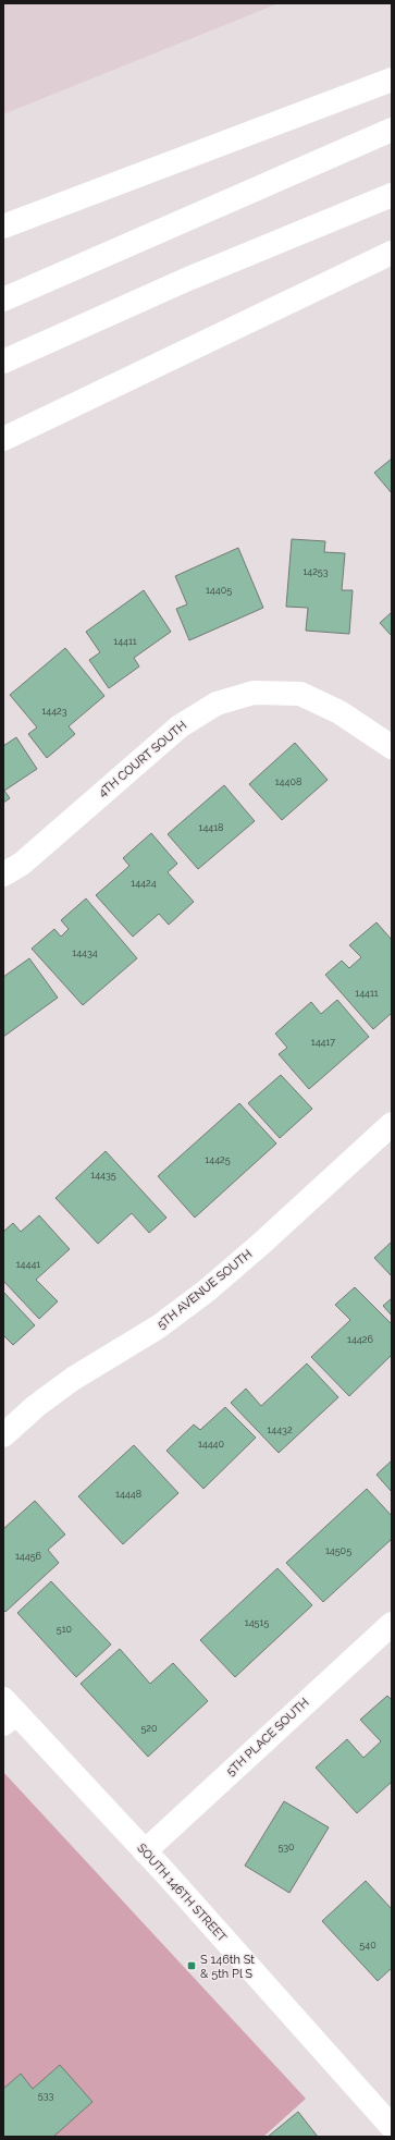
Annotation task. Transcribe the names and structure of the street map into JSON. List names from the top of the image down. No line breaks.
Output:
{"streets":{"main road":["4TH COURT SOUTH","5TH AVENUE SOUTH","5TH PLACE SOUTH","SOUTH 146TH STREET"]},"crossings":[["5TH PLACE SOUTH","SOUTH 146TH STREET"]],"places":{"transit":["S 146th St & 5th Pl S"]},"house_numbers":["14253","14405","14411","14423","14408","14418","14424","14434","14411","14417","14425","14435","14441","14426","14432","14440","14448","14505","14456","14515","510","520","530","540","533"]}
